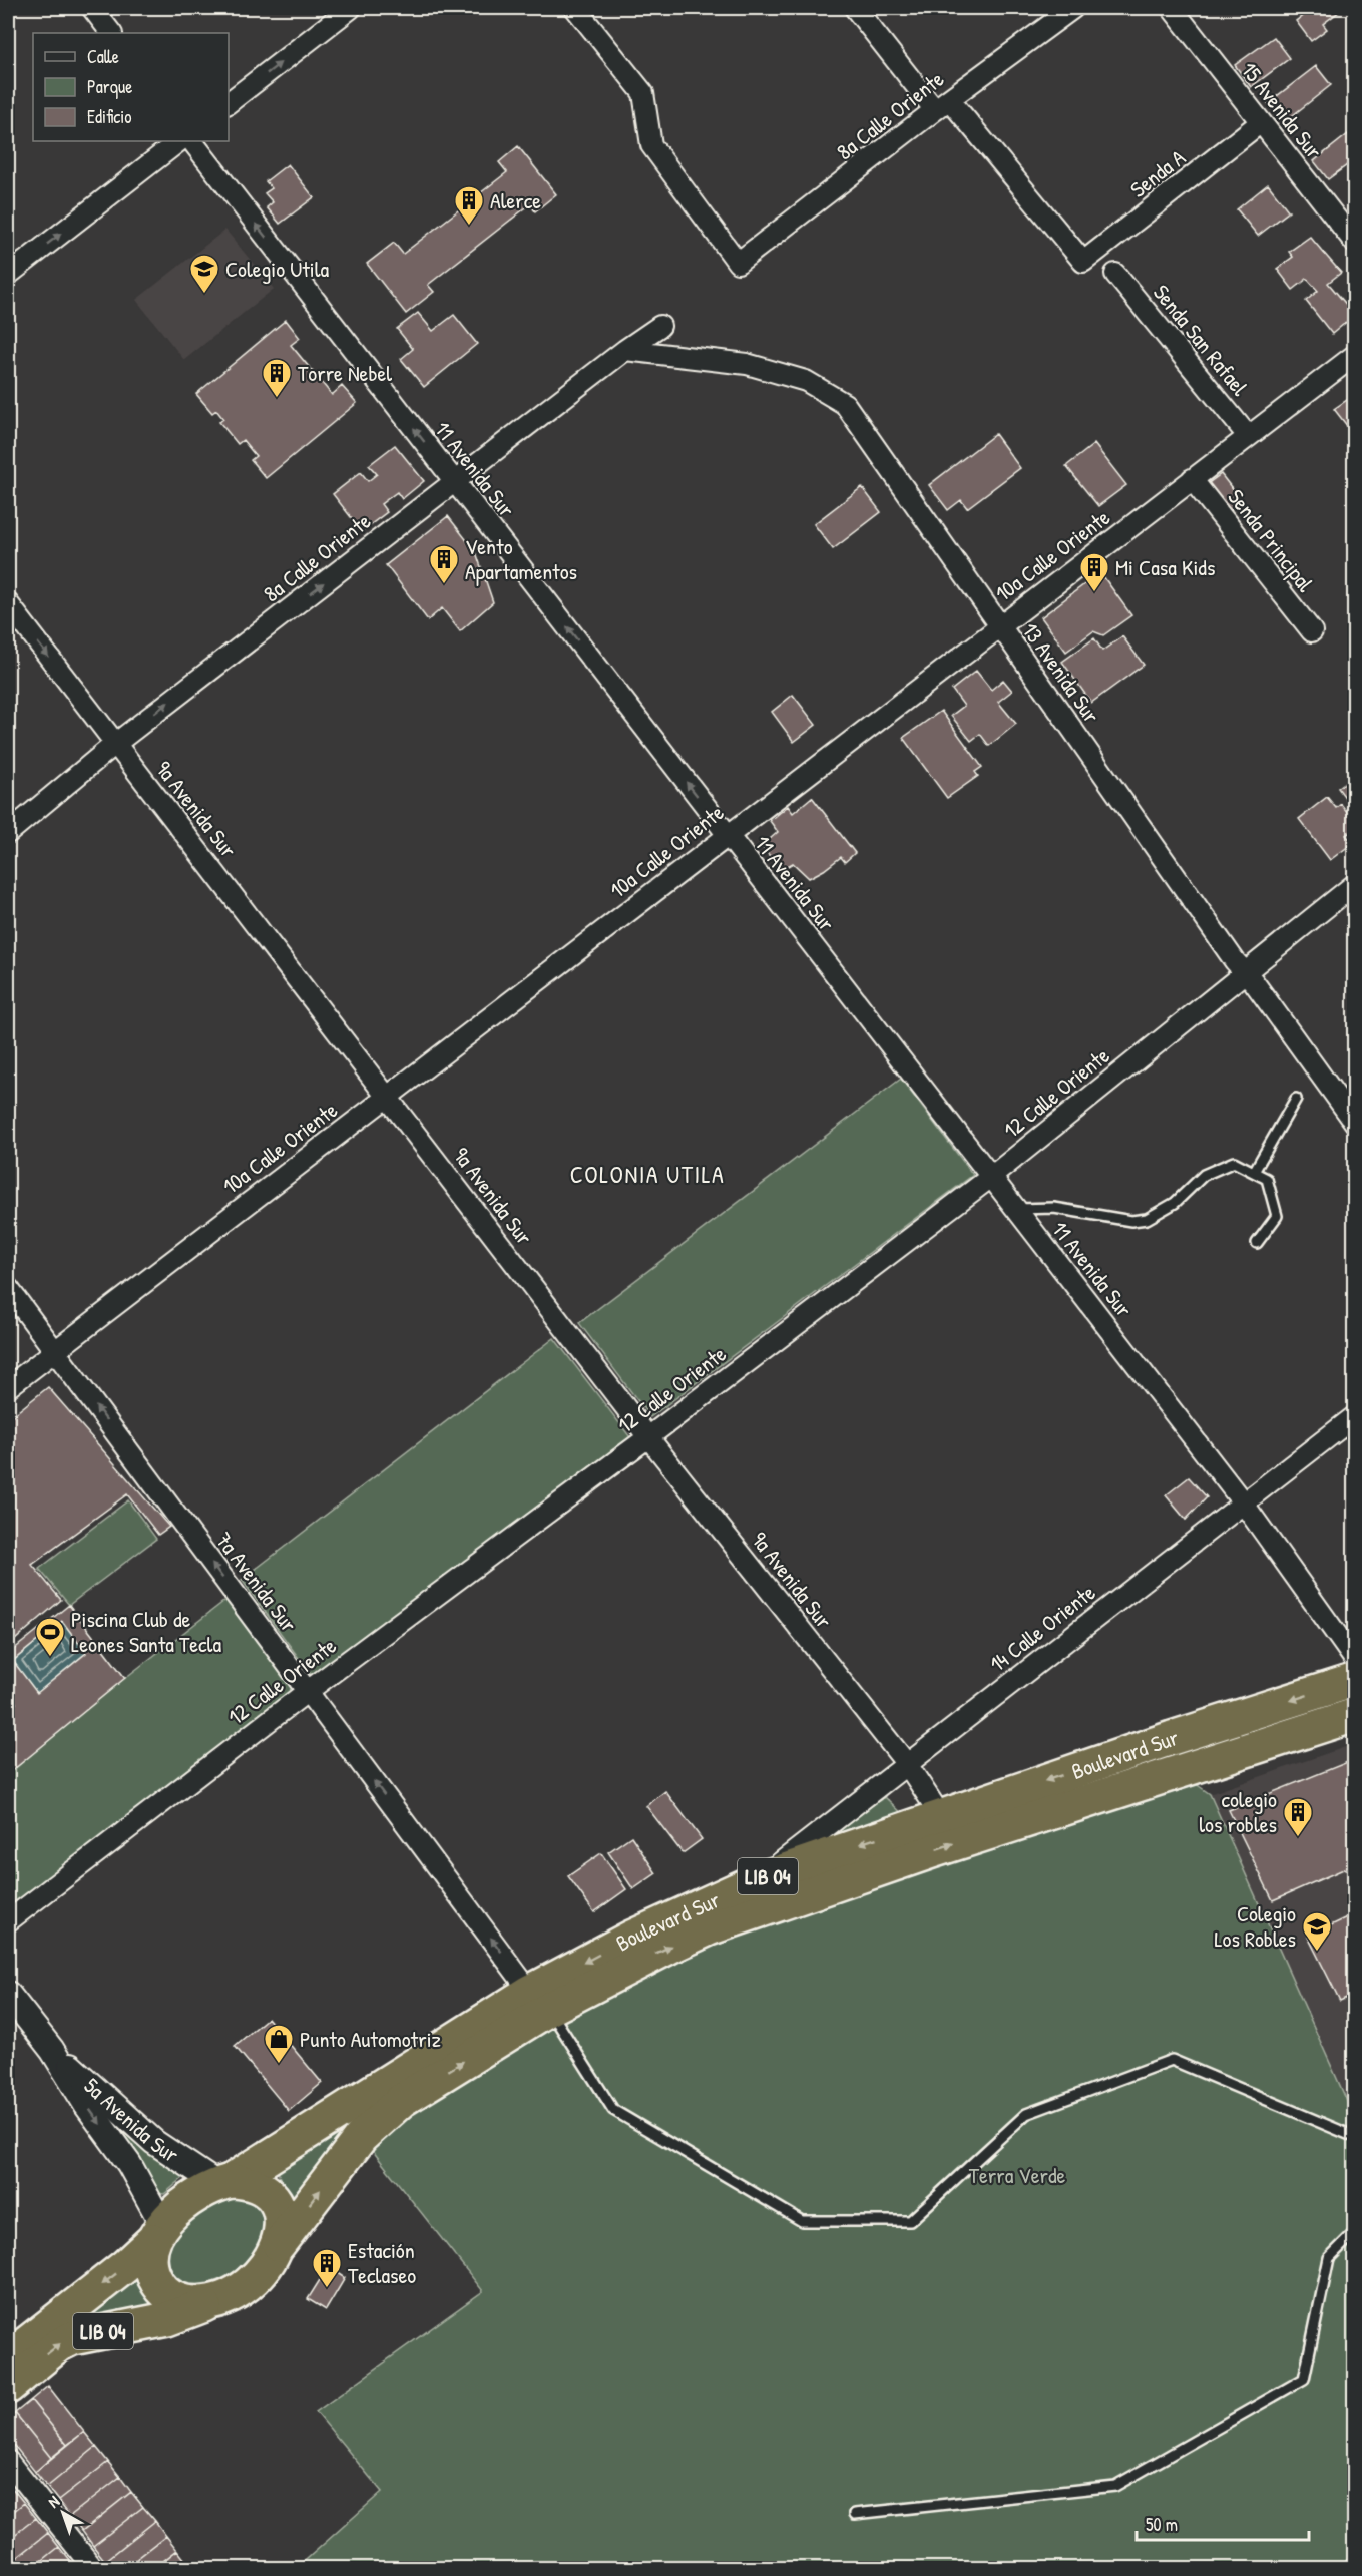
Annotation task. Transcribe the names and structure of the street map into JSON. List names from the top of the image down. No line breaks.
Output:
{"streets":{"highway":["Boulevard Sur","LIB 04"],"street":["15 Avenida Sur","8a Calle Oriente","Senda A","Senda San Rafael","11 Avenida Sur","Senda Principal","10a Calle Oriente","13 Avenida Sur","9a Avenida Sur","12 Calle Oriente","7a Avenida Sur","14 Calle Oriente","5a Avenida Sur"]},"crossings":[["15 Avenida Sur","Senda A"],["8a Calle Oriente","Senda A"],["8a Calle Oriente","11 Avenida Sur"],["8a Calle Oriente","13 Avenida Sur"],["8a Calle Oriente","9a Avenida Sur"],["Senda San Rafael","10a Calle Oriente"],["11 Avenida Sur","10a Calle Oriente"],["11 Avenida Sur","12 Calle Oriente"],["11 Avenida Sur","14 Calle Oriente"],["Senda Principal","10a Calle Oriente"],["10a Calle Oriente","13 Avenida Sur"],["10a Calle Oriente","9a Avenida Sur"],["10a Calle Oriente","7a Avenida Sur"],["13 Avenida Sur","12 Calle Oriente"],["9a Avenida Sur","12 Calle Oriente"],["9a Avenida Sur","14 Calle Oriente"],["9a Avenida Sur","Boulevard Sur"],["12 Calle Oriente","7a Avenida Sur"],["7a Avenida Sur","Boulevard Sur"],["14 Calle Oriente","Boulevard Sur"],["Boulevard Sur","LIB 04"],["Boulevard Sur","5a Avenida Sur"],["LIB 04","5a Avenida Sur"]],"one_way":["11 Avenida Sur","7a Avenida Sur"],"districts":["COLONIA UTILA"],"parks":["Terra Verde"],"places":{"building":["Alerce","Torre Nebel","Vento Apartamentos","Mi Casa Kids","colegio los robles","Estación Teclaseo"],"school or university":["Colegio Utila","Colegio Los Robles"],"sports":["Piscina Club de Leones Santa Tecla"],"shop":["Punto Automotriz"]},"legend":["Calle","Parque","Edificio"],"scale_bar":"50 m","north":"top left"}
